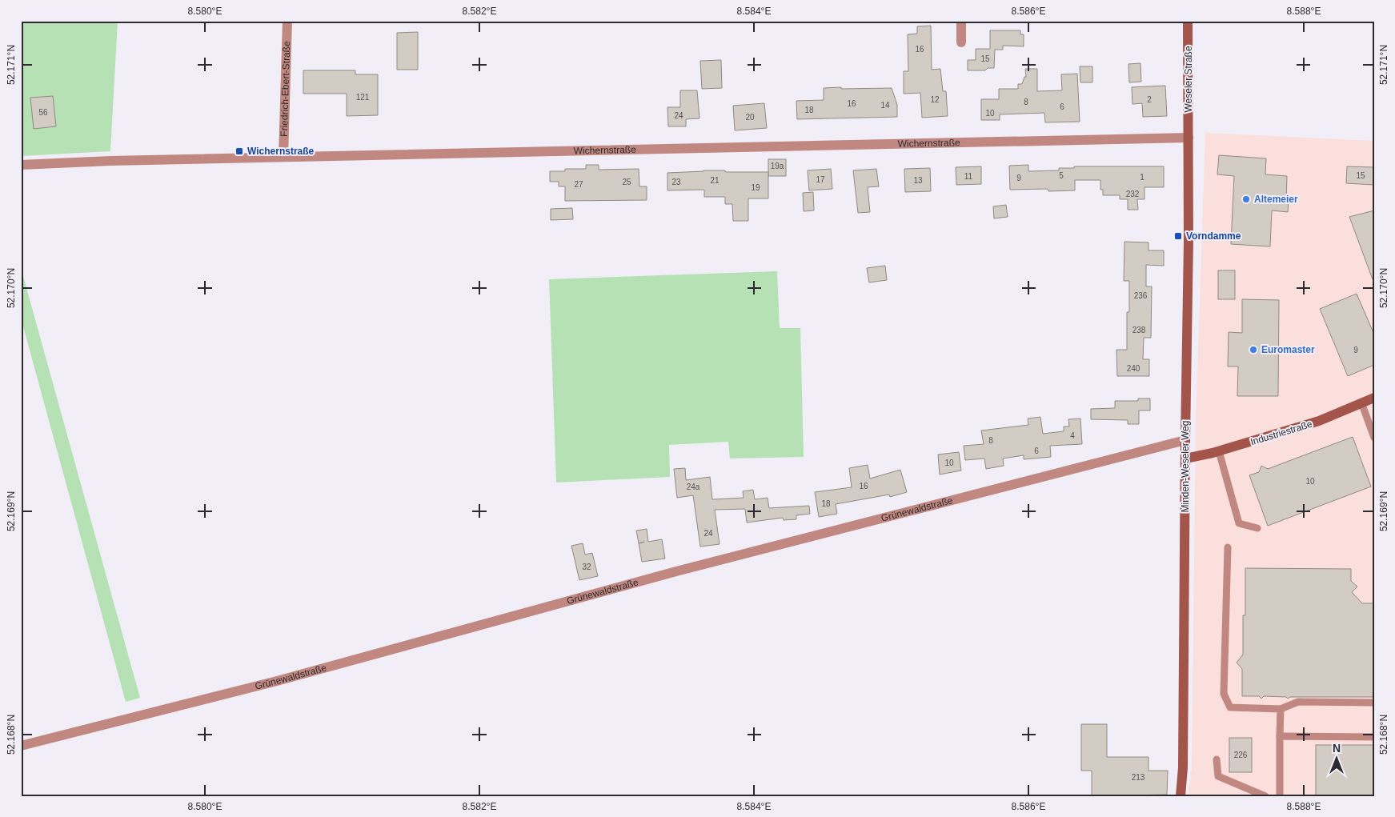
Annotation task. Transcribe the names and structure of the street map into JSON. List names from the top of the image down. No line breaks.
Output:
{"streets":{"street":["Weseler Straße","Friedrich-Ebert-Straße","Wichernstraße","Industriestraße","Minden-Weseler Weg","Grünewaldstraße"]},"crossings":[["Weseler Straße","Wichernstraße"],["Weseler Straße","Minden-Weseler Weg"],["Friedrich-Ebert-Straße","Wichernstraße"],["Wichernstraße","Minden-Weseler Weg"],["Industriestraße","Minden-Weseler Weg"],["Minden-Weseler Weg","Grünewaldstraße"]],"places":{"transit":["Wichernstraße","Vorndamme"],"other":["Altemeier","Euromaster"]},"house_numbers":["16","15","121","12","2","8","16","14","6","18","56","10","24","20","19a","5","15","11","1","9","17","21","13","25","23","27","19","232","236","238","9","240","4","8","6","10","10","16","24a","18","24","32","226","213"],"north":"top","coordinates":["8.580°E","8.582°E","8.584°E","8.586°E","8.588°E","52.171°N","52.170°N","52.169°N","52.168°N"]}
